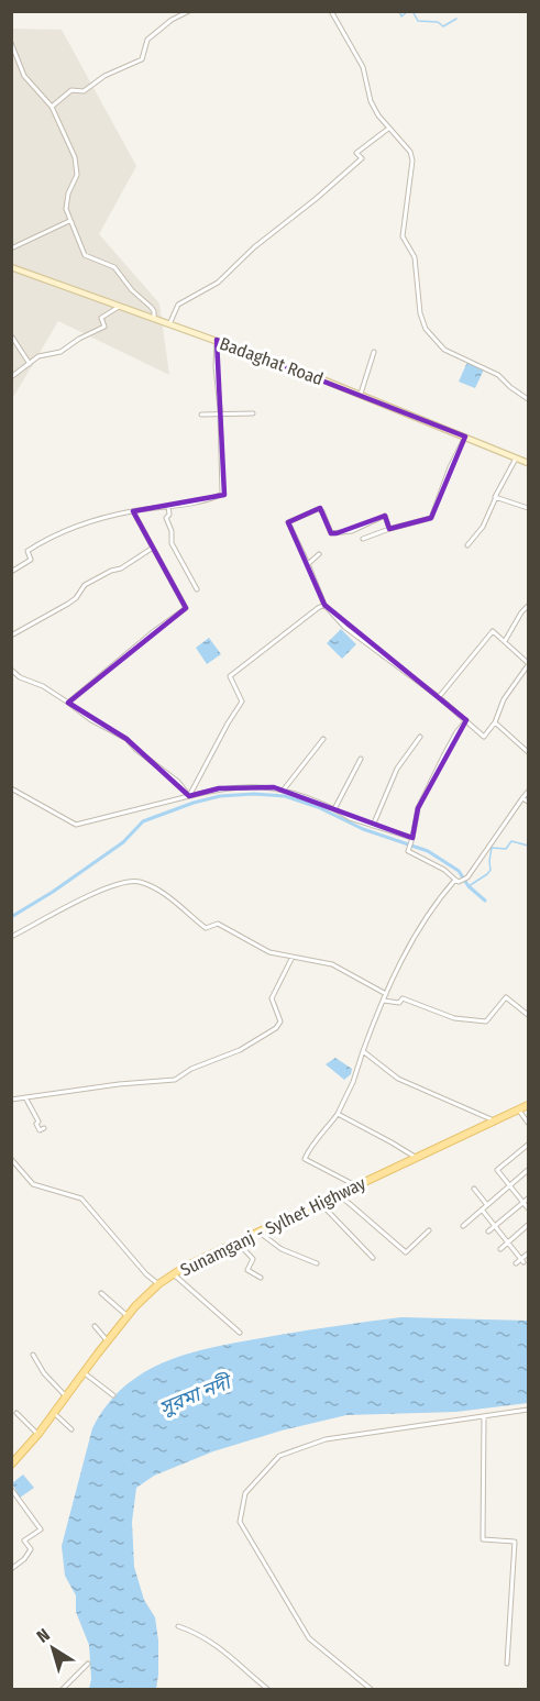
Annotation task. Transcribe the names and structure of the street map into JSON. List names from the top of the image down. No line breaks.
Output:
{"streets":{"main road":["Badaghat Road","Sunamganj - Sylhet Highway"]},"water":["সুরমা নদী"],"north":"top left"}
